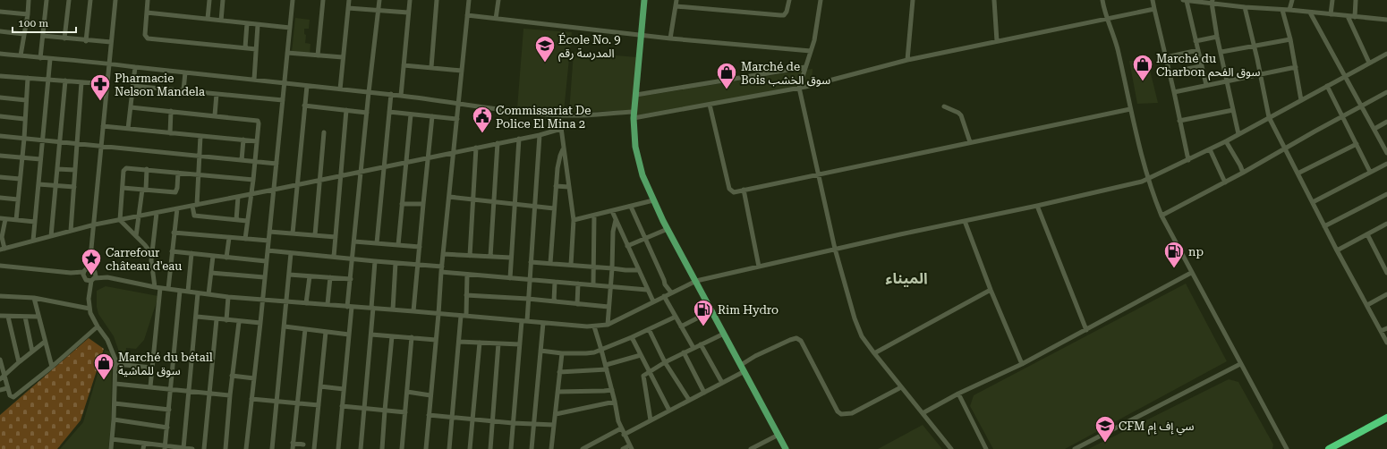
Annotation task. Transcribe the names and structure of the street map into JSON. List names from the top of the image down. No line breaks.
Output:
{"districts":["الميناء"],"places":{"school or university":["École No. 9 المدرسة رقم","CFM سي إف إم"],"shop":["Marché du Charbon سوق الفحم","Marché de Bois سوق الخشب","Marché du bétail سوق للماشية"],"pharmacy":["Pharmacie Nelson Mandela"],"public building":["Commissariat De Police El Mina 2"],"fuel station":["np","Rim Hydro"],"place":["Carrefour château d'eau"]},"scale_bar":"100 m"}
